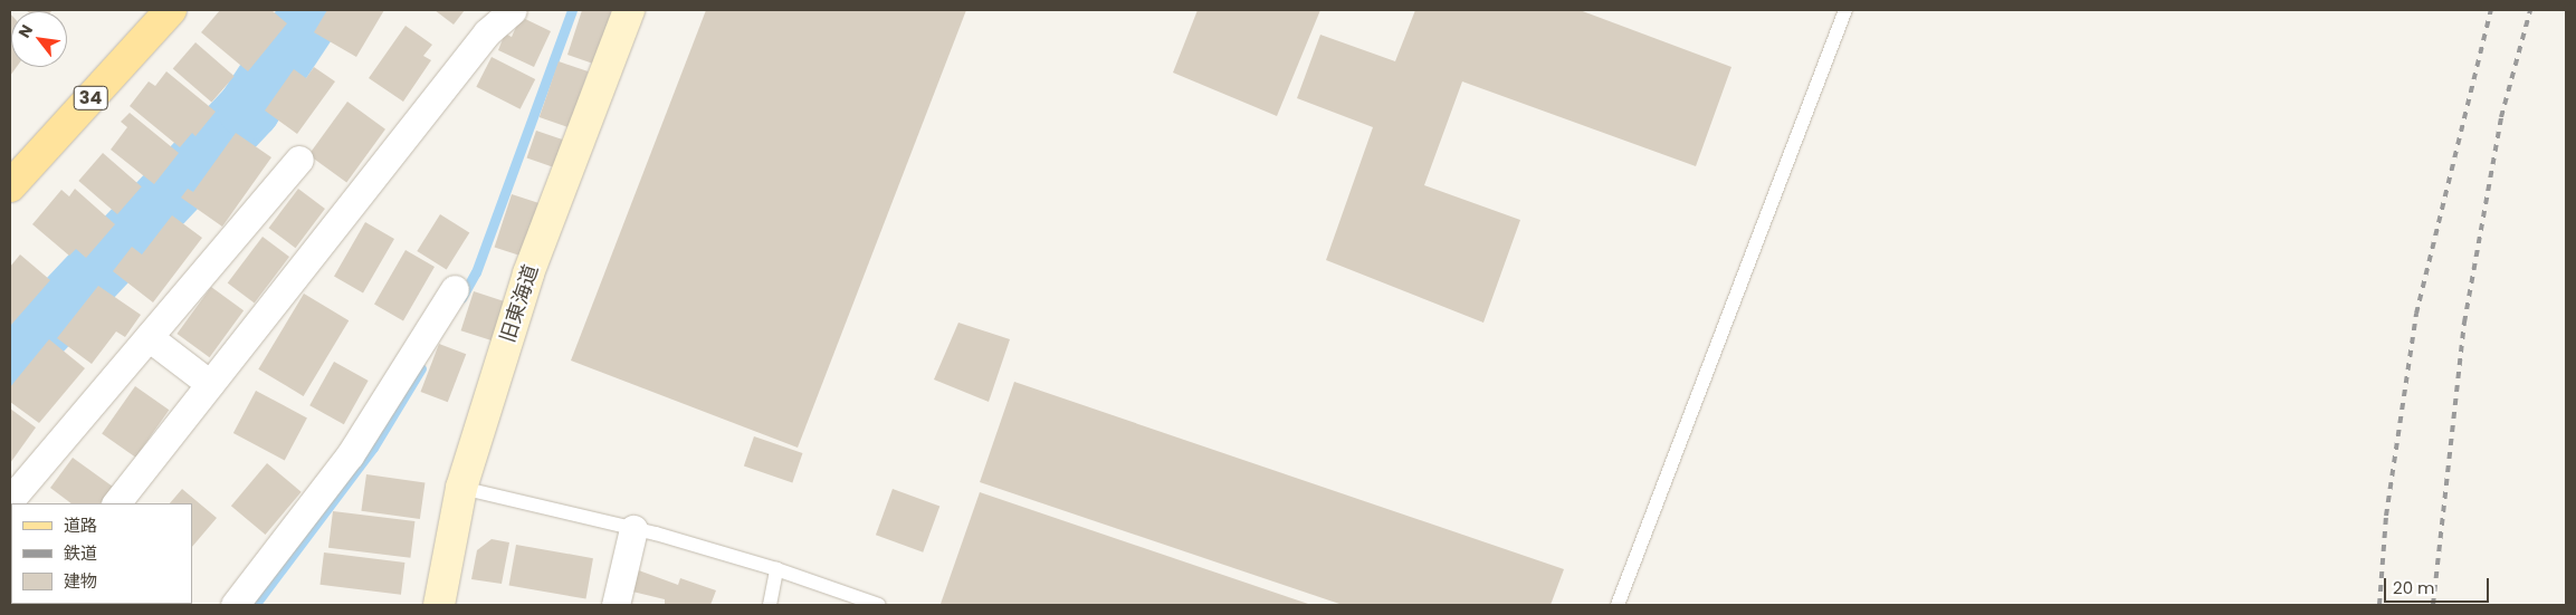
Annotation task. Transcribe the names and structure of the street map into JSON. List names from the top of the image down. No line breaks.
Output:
{"streets":{"main road":["34"],"street":["旧東海道"]},"legend":["道路","鉄道","建物"],"scale_bar":"20 m","north":"top left"}
